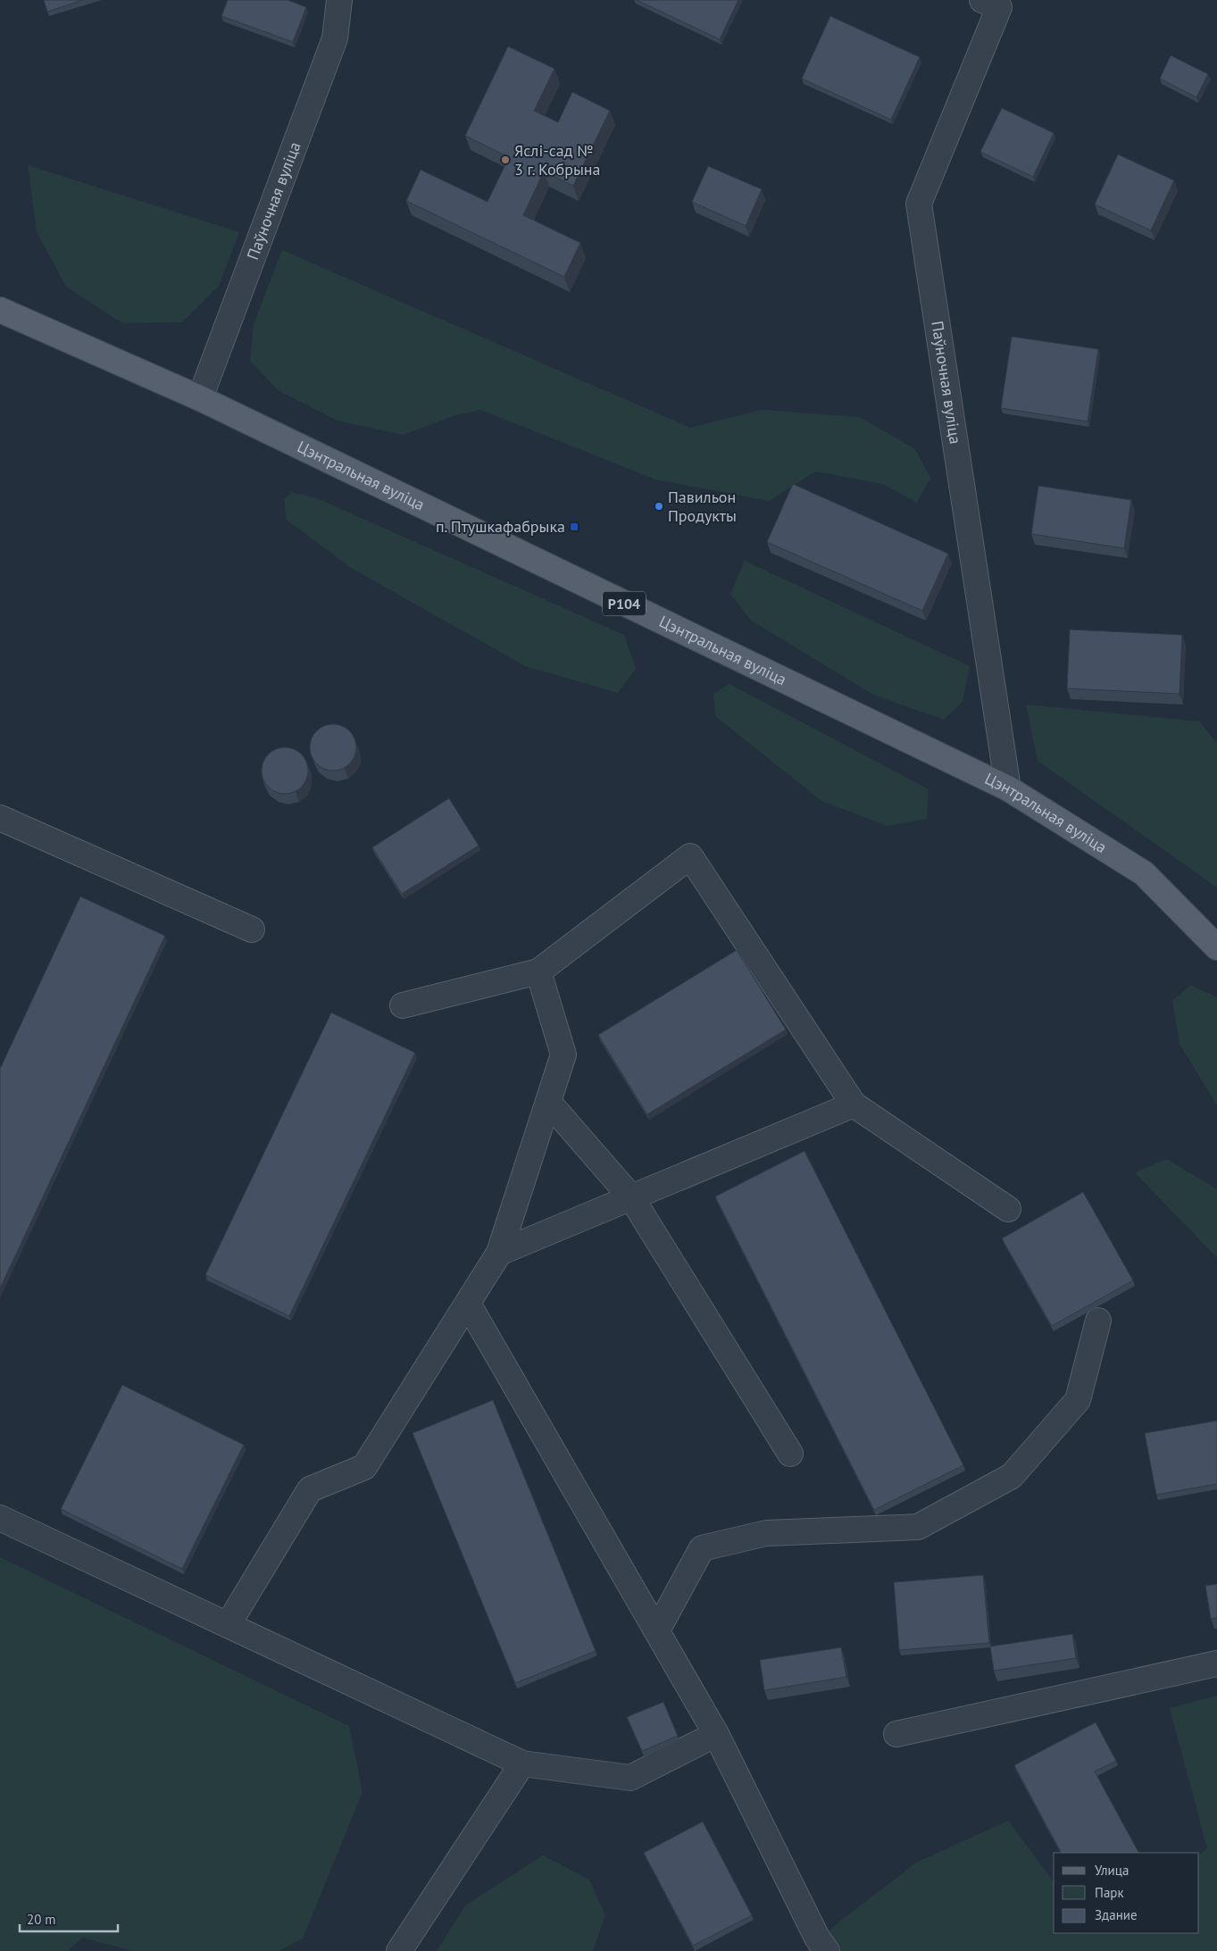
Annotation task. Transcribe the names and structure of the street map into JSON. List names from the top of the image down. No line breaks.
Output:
{"streets":{"main road":["Цэнтральная вуліца","Р104"],"street":["Паўночная вуліца"]},"crossings":[["Паўночная вуліца","Цэнтральная вуліца"]],"places":{"other":["Яслі-сад № 3 г. Кобрына","Павильон Продукты"],"transit":["п. Птушкафабрыка"]},"legend":["Улица","Парк","Здание"],"scale_bar":"20 m"}
